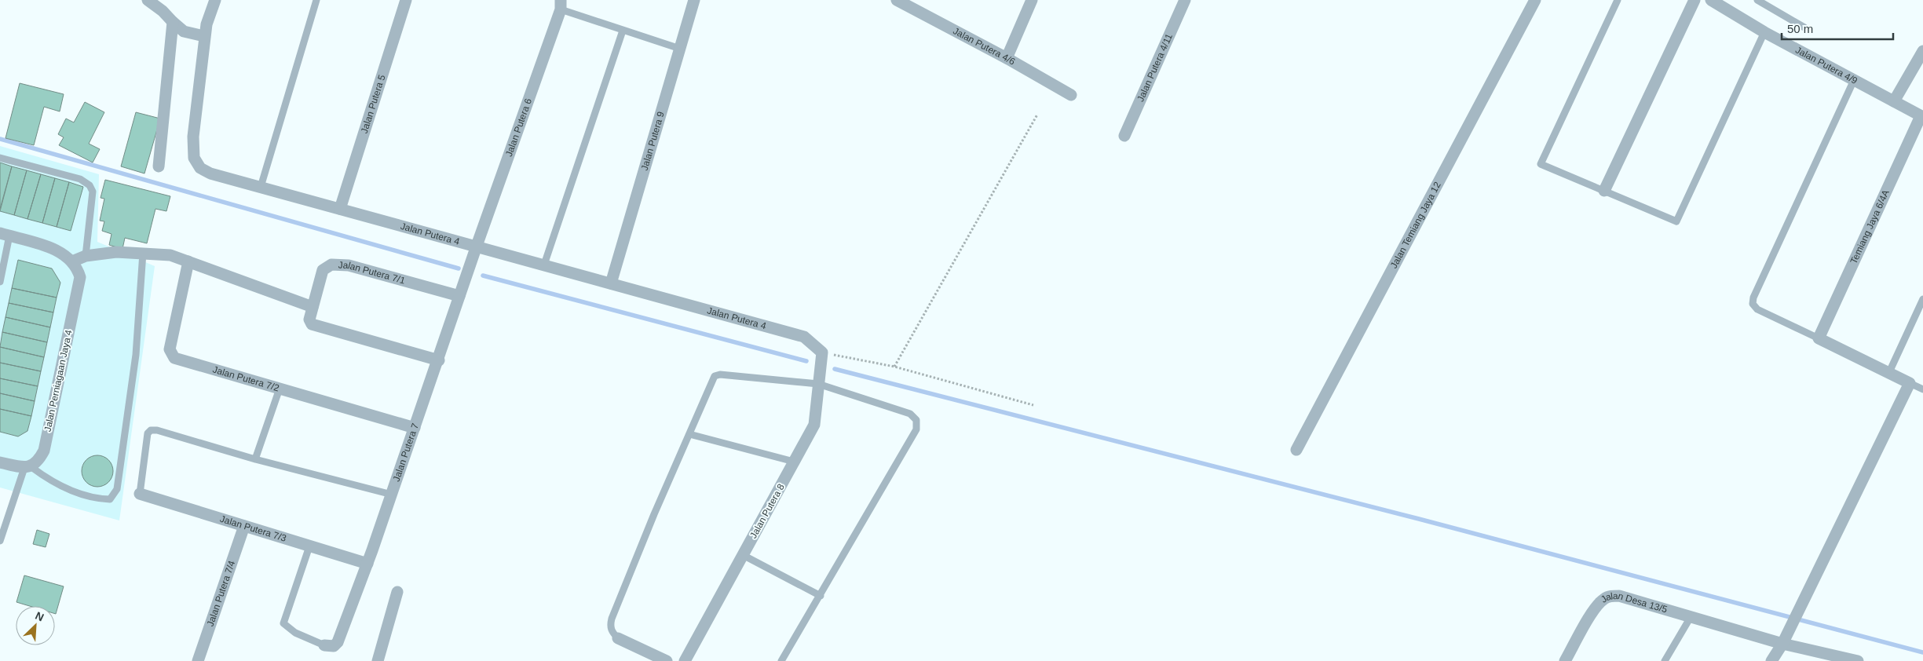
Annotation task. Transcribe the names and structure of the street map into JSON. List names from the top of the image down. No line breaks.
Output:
{"streets":{"street":["Jalan Putera 4/6","Jalan Putera 4/9","Jalan Putera 4/11","Jalan Putera 5","Jalan Putera 6","Jalan Putera 9","Jalan Temiang Jaya 12","Temiang Jaya 6/4A","Jalan Putera 4","Jalan Putera 7/1","Jalan Putera 7/2","Jalan Perniagaan Jaya 4","Jalan Putera 7","Jalan Putera 8","Jalan Putera 7/3","Jalan Putera 7/4","Jalan Desa 13/5"]},"crossings":[["Jalan Putera 4/9","Temiang Jaya 6/4A"],["Jalan Putera 5","Jalan Putera 4"],["Jalan Putera 6","Jalan Putera 4"],["Jalan Putera 6","Jalan Putera 7"],["Jalan Putera 9","Jalan Putera 4"],["Jalan Putera 4","Jalan Putera 7"],["Jalan Putera 4","Jalan Putera 8"],["Jalan Putera 7/1","Jalan Putera 7"],["Jalan Putera 7/2","Jalan Putera 7"],["Jalan Putera 7","Jalan Putera 7/3"],["Jalan Putera 7/3","Jalan Putera 7/4"]],"scale_bar":"50 m","north":"top right"}
